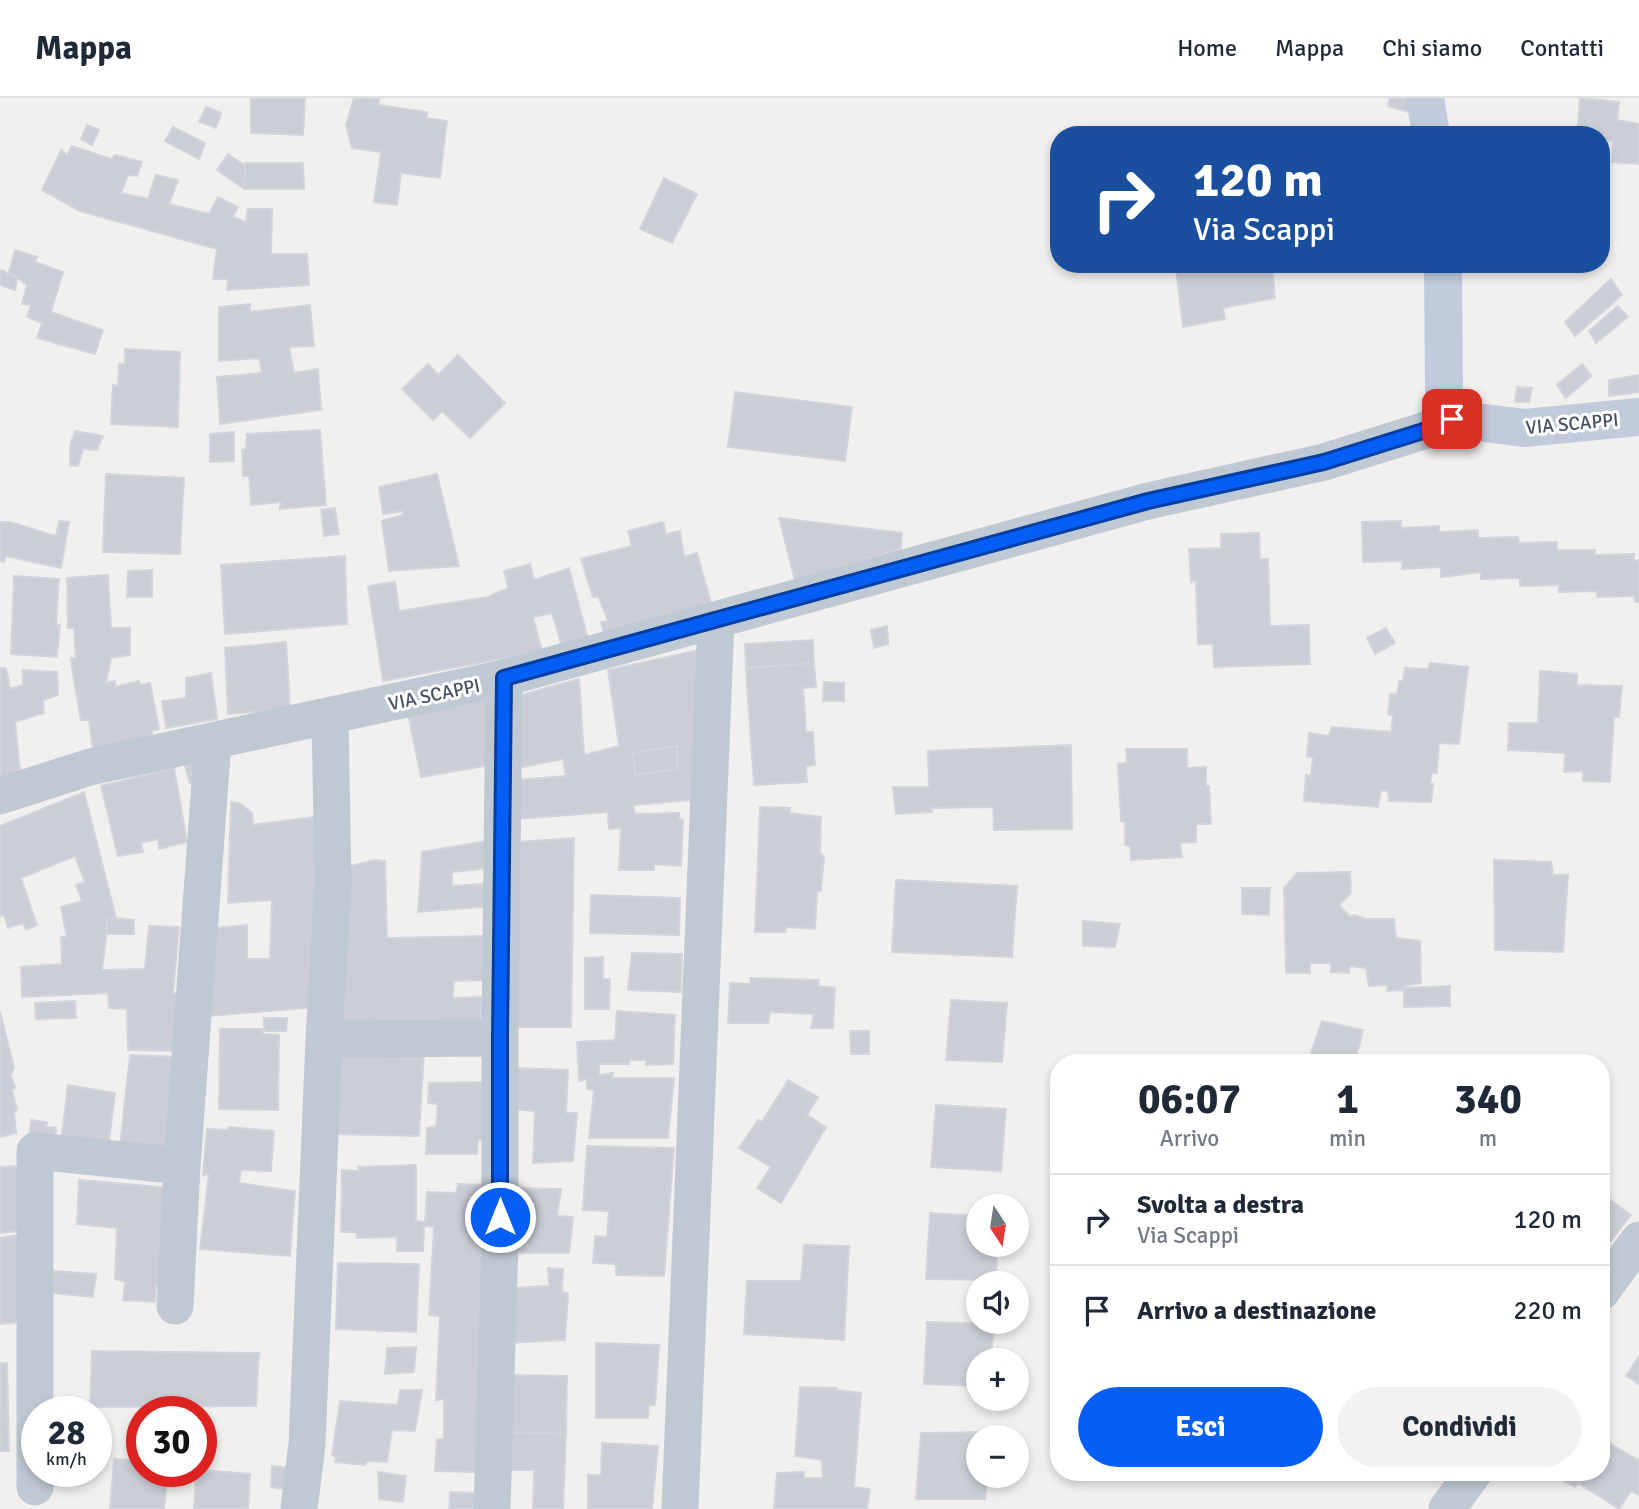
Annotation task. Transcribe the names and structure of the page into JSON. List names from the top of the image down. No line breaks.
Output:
{"streets":{"street":["VIA SCAPPI"]},"north":"bottom","page":{"header":"Mappa","nav":["Home","Mappa","Chi siamo","Contatti"],"turn":["120 m","Via Scappi"],"eta":["06:07","Arrivo","1","min","340","m"],"list":[{"name":"Svolta a destra","note":"Via Scappi","value":"120 m"},{"name":"Arrivo a destinazione","value":"220 m"}],"map_buttons":["+","−"],"buttons":["Esci","Condividi"],"speed":"28 km/h","limit":"30"}}
